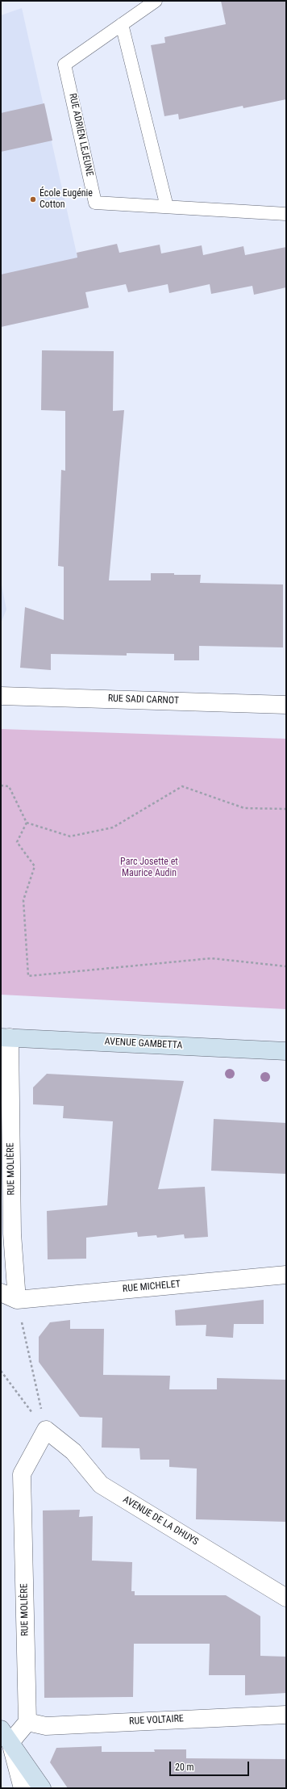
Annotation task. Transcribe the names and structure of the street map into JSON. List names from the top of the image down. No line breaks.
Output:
{"streets":{"main road":["AVENUE GAMBETTA"],"street":["RUE SADI CARNOT","RUE MOLIÈRE","RUE MICHELET","AVENUE DE LA DHUYS","RUE VOLTAIRE"],"lane":["RUE ADRIEN LEJEUNE"]},"crossings":[["AVENUE GAMBETTA","RUE MOLIÈRE"],["RUE MOLIÈRE","RUE MICHELET"],["RUE MOLIÈRE","AVENUE DE LA DHUYS"],["RUE MOLIÈRE","RUE VOLTAIRE"]],"parks":["Parc Josette et Maurice Audin"],"places":["École Eugénie Cotton"],"scale_bar":"20 m"}
